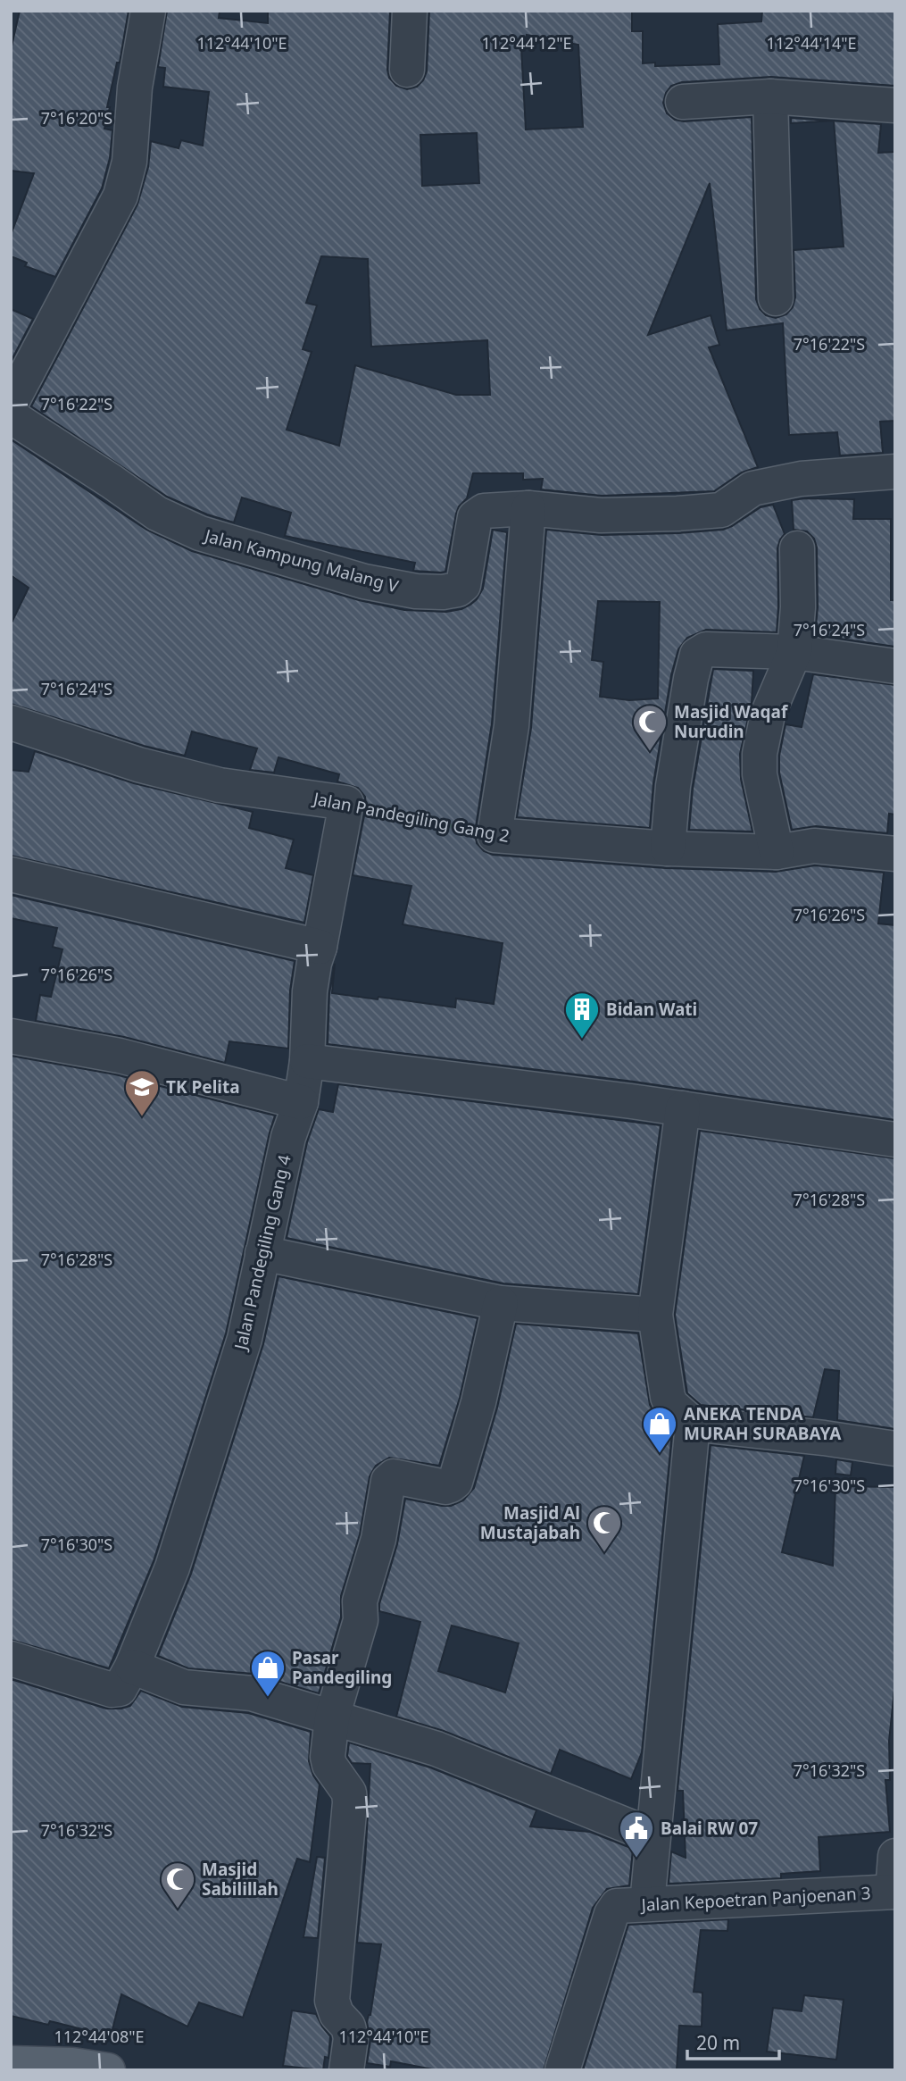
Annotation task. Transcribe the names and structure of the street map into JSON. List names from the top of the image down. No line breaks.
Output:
{"streets":{"street":["Jalan Kampung Malang V","Jalan Pandegiling Gang 2","Jalan Pandegiling Gang 4","Jalan Kepoetran Panjoenan 3"]},"crossings":[["Jalan Pandegiling Gang 2","Jalan Pandegiling Gang 4"]],"places":{"mosque":["Masjid Waqaf Nurudin","Masjid Al Mustajabah","Masjid Sabilillah"],"building":["Bidan Wati"],"school or university":["TK Pelita"],"shop":["ANEKA TENDA MURAH SURABAYA","Pasar Pandegiling"],"public building":["Balai RW 07"]},"scale_bar":"20 m","coordinates":["112°44'10\"E","112°44'12\"E","112°44'14\"E","7°16'20\"S","7°16'22\"S","7°16'24\"S","7°16'26\"S","7°16'28\"S","7°16'30\"S","7°16'32\"S","112°44'08\"E"]}
